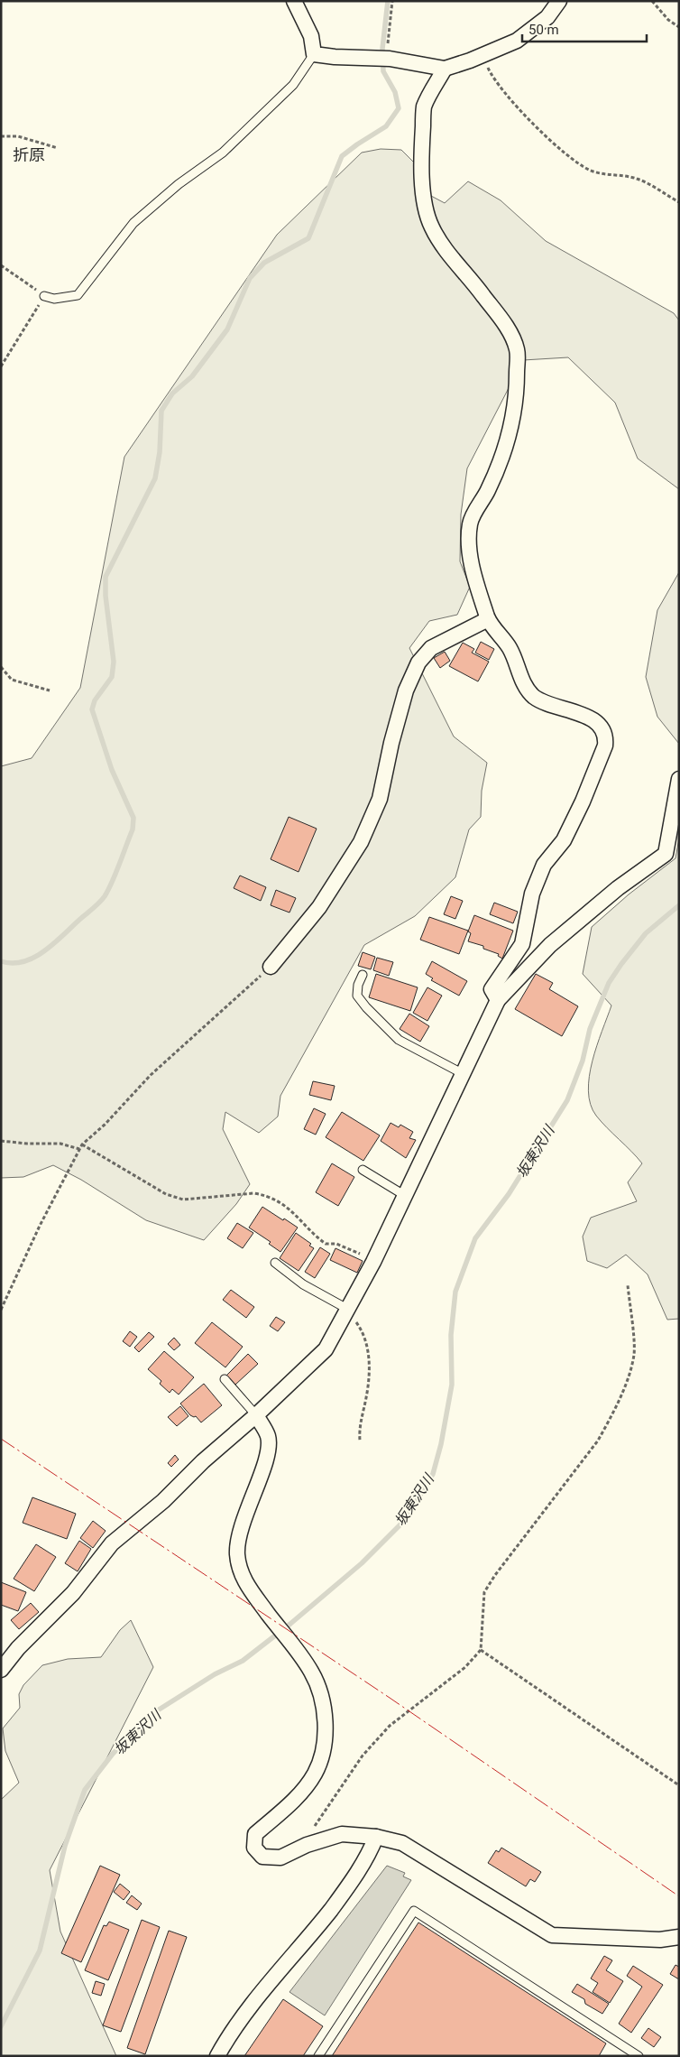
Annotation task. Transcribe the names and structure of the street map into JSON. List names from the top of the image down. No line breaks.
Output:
{"districts":["折原"],"water":["坂東沢川"],"scale_bar":"50 m"}
